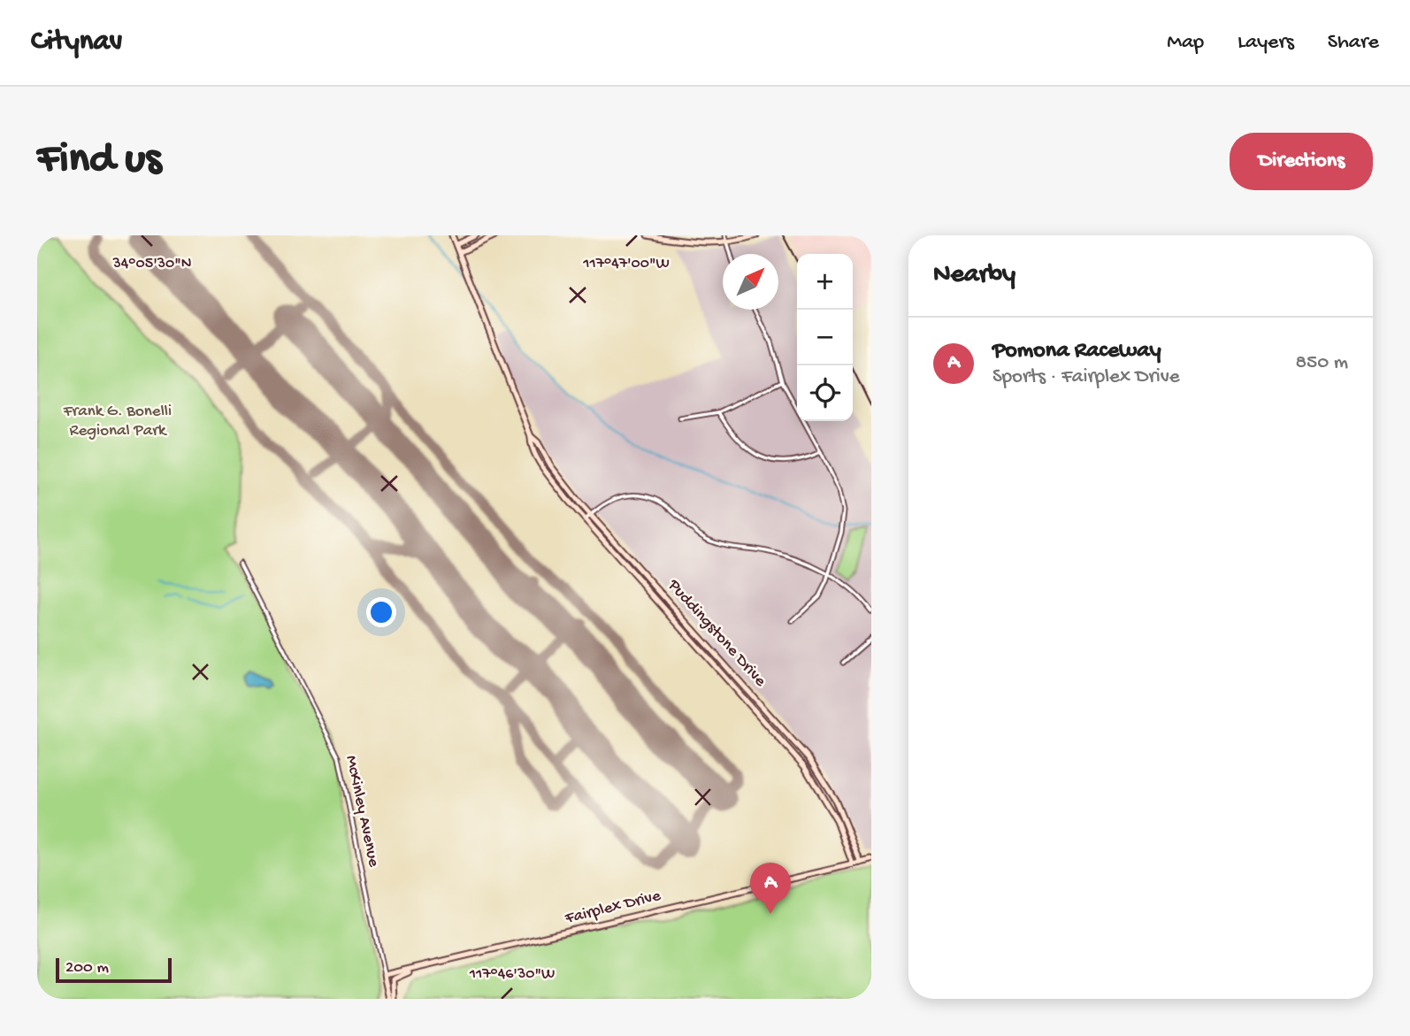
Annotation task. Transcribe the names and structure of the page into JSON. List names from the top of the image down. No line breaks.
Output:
{"streets":{"street":["Puddingstone Drive","McKinley Avenue","Fairplex Drive"]},"crossings":[["Puddingstone Drive","Fairplex Drive"],["McKinley Avenue","Fairplex Drive"]],"parks":["Frank G. Bonelli Regional Park"],"scale_bar":"200 m","north":"top right","page":{"header":"Citynav","nav":["Map","Layers","Share"],"buttons":"Directions","title":"Find us","heading":"Nearby","map_buttons":["+","−"],"list":[{"mark":"A","name":"Pomona Raceway","note":"Sports · Fairplex Drive","value":"850 m"}],"pins":"A","scale":"200 m"},"coordinates":["34°05'30\"N","117°47'00\"W","117°46'30\"W"]}
